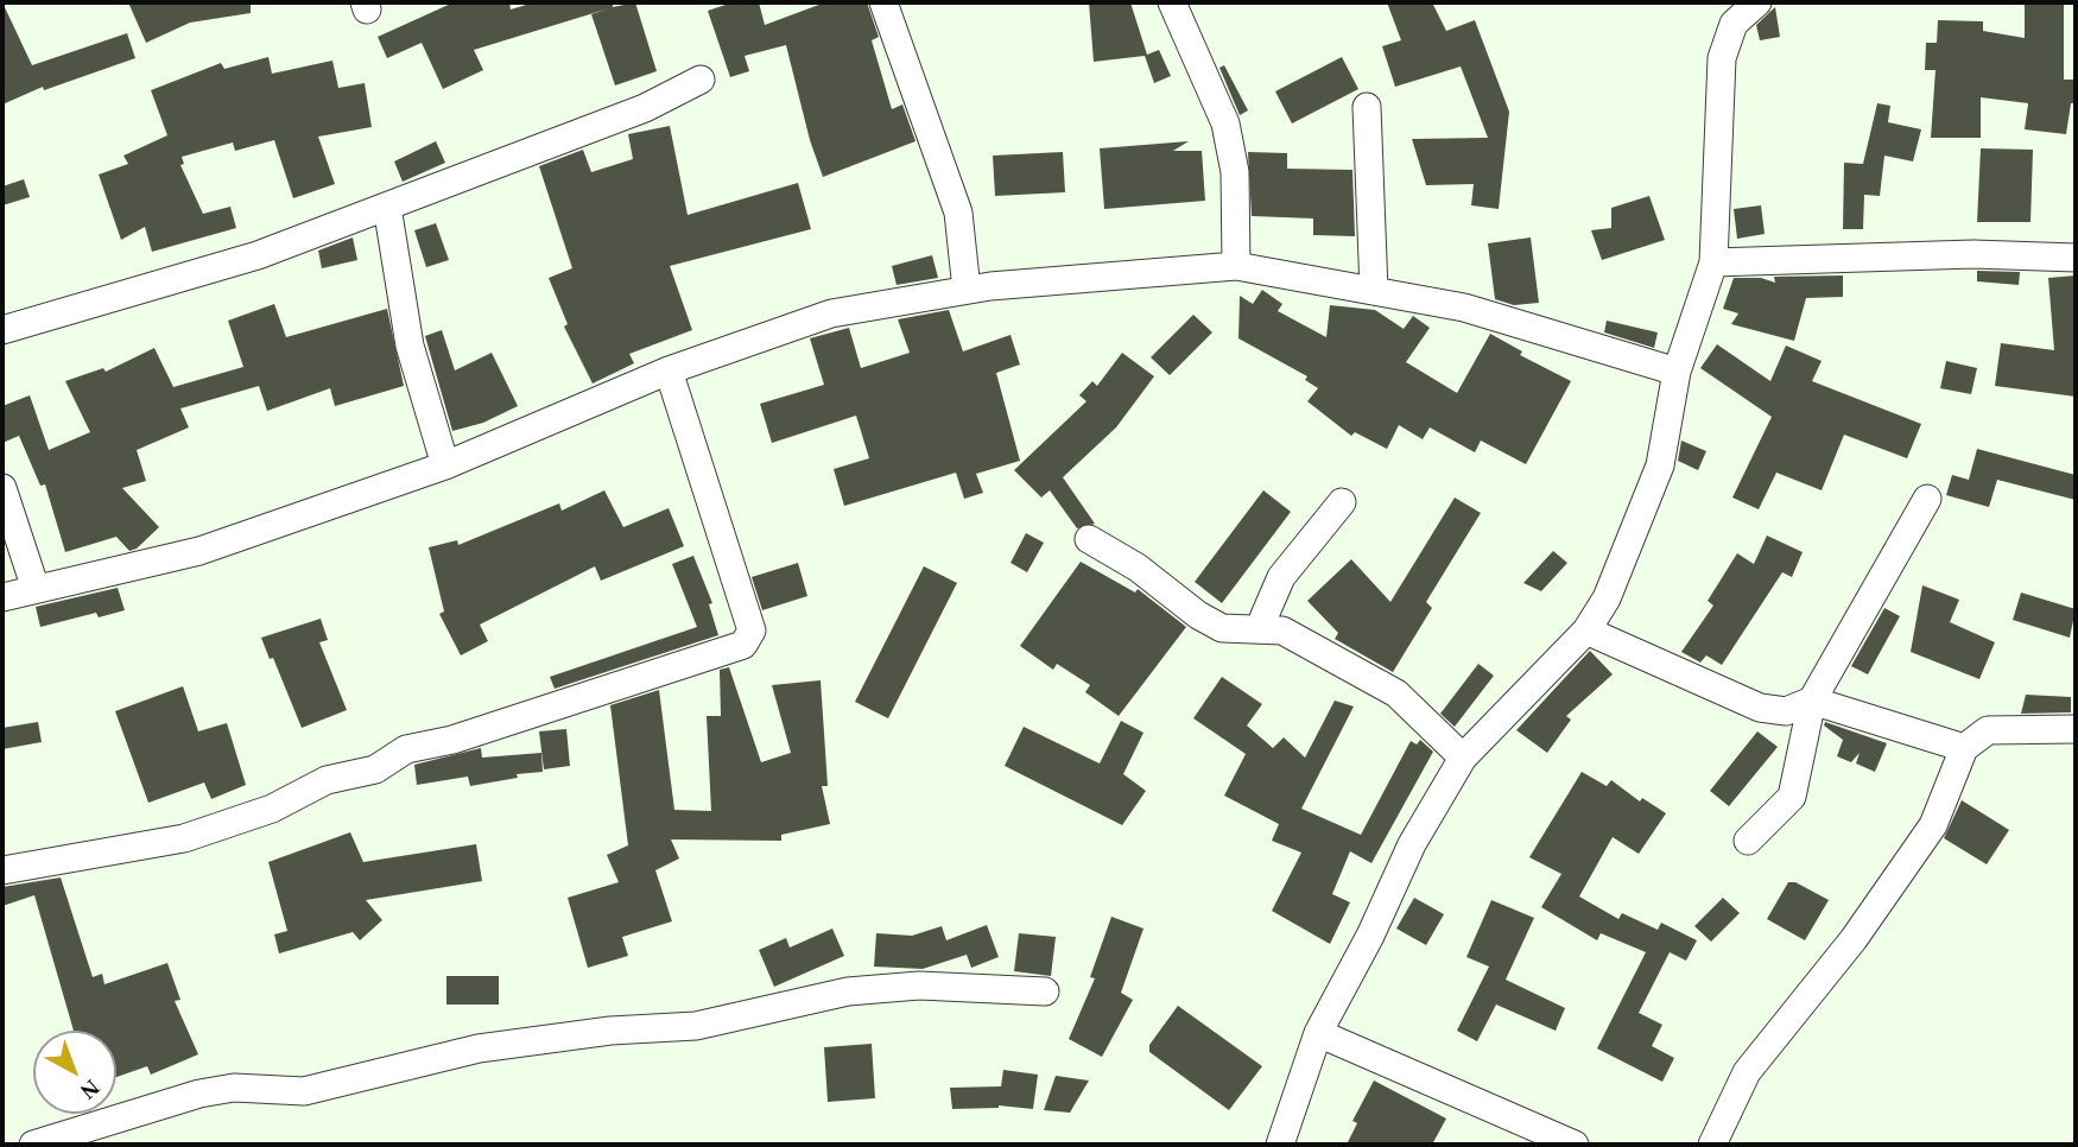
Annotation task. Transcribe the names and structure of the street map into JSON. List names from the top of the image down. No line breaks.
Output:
{"north":"bottom right"}
